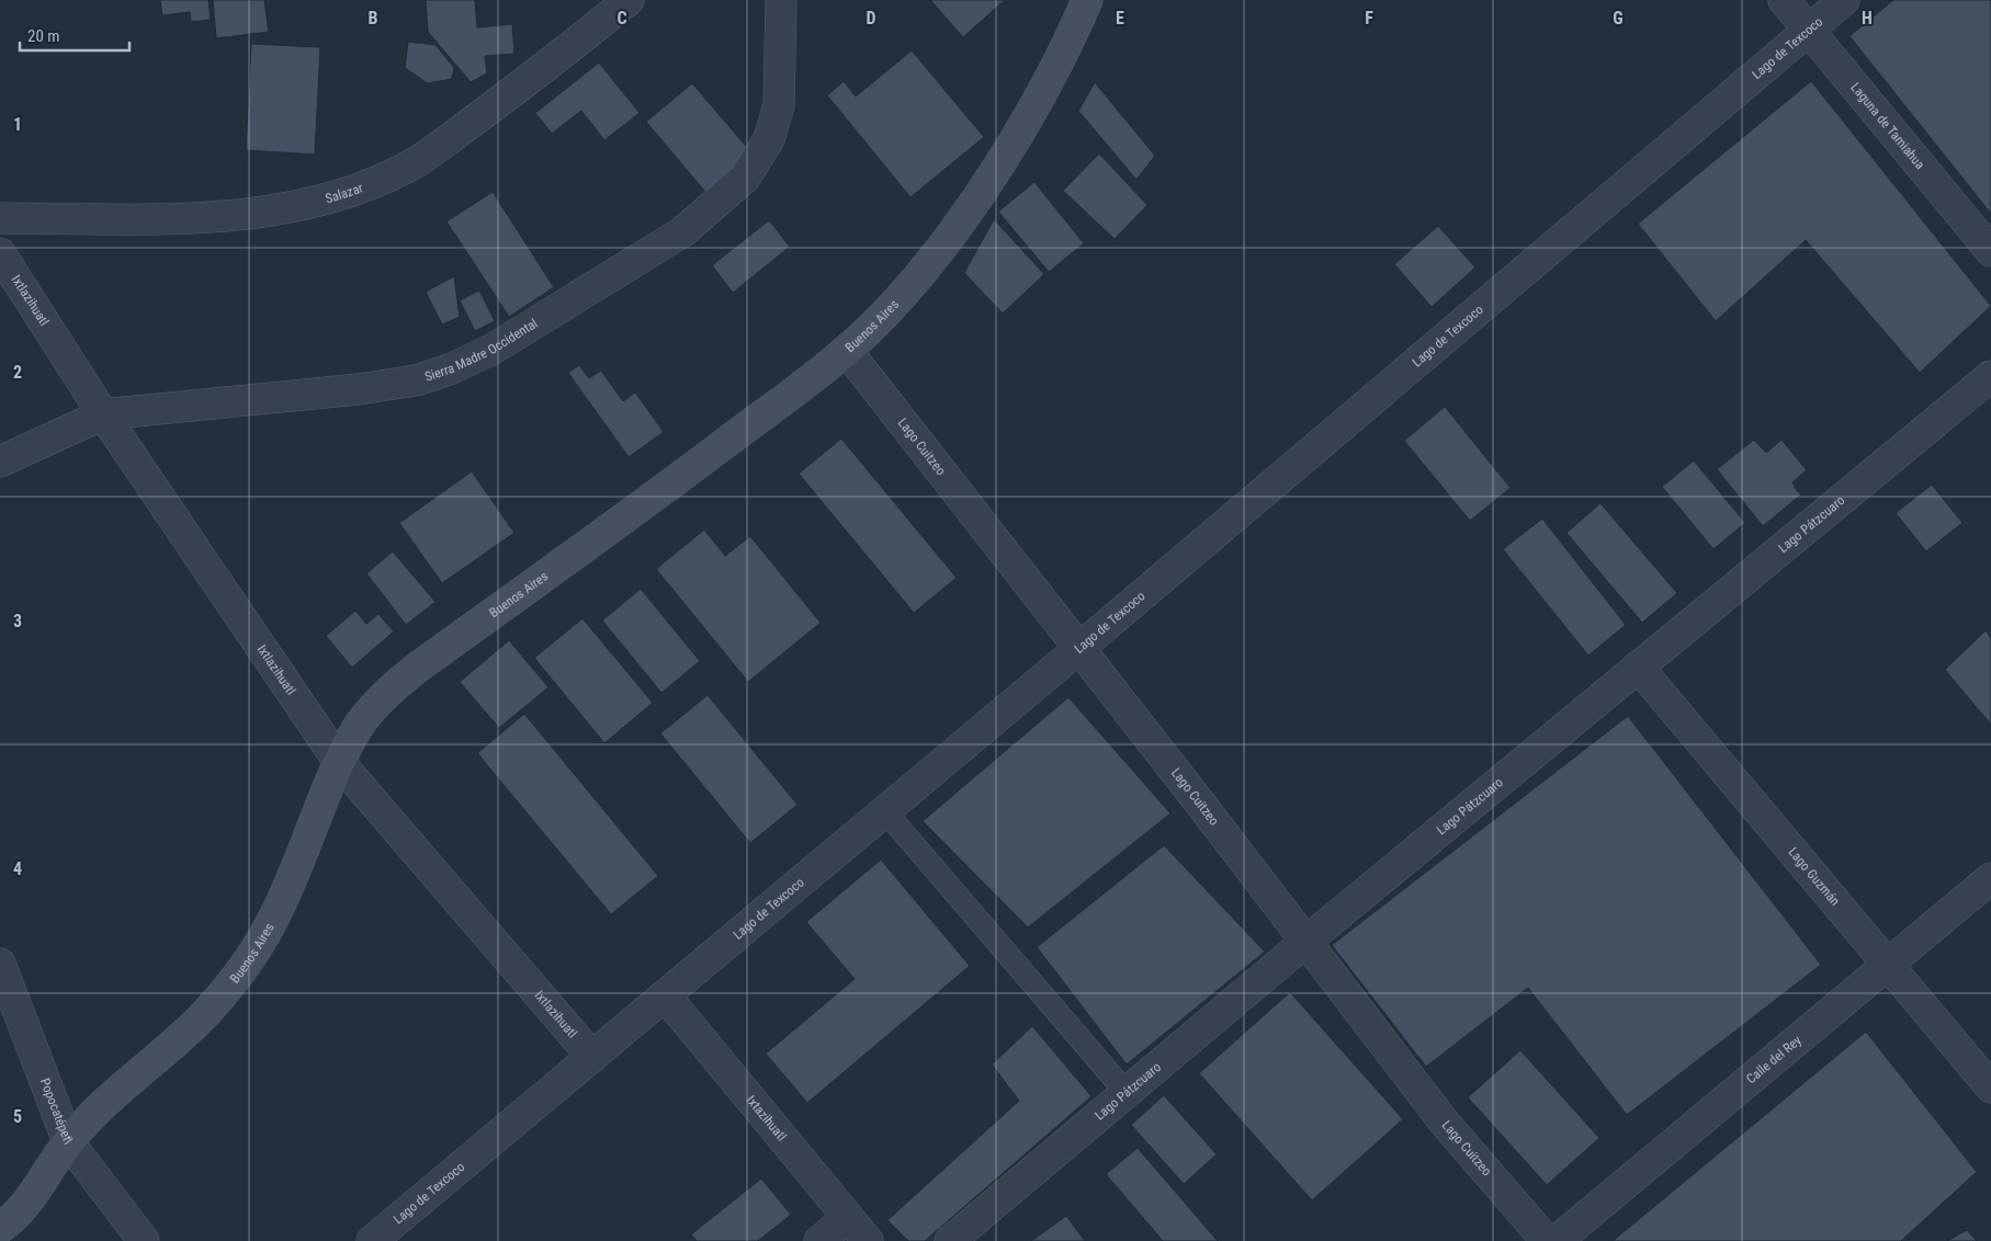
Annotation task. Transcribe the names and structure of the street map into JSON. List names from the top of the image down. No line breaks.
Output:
{"streets":{"street":["Lago de Texcoco","Laguna de Tamiahua","Salazar","Ixtlazihuatl","Buenos Aires","Sierra Madre Occidental","Lago Cuitzeo","Lago Pátzcuaro","Lago Guzmán","Calle del Rey","Popocatépetl","Ixtazihuatl"]},"crossings":[["Lago de Texcoco","Laguna de Tamiahua"],["Lago de Texcoco","Ixtlazihuatl"],["Lago de Texcoco","Lago Cuitzeo"],["Lago de Texcoco","Ixtazihuatl"],["Ixtlazihuatl","Buenos Aires"],["Ixtlazihuatl","Sierra Madre Occidental"],["Buenos Aires","Lago Cuitzeo"],["Buenos Aires","Popocatépetl"],["Lago Cuitzeo","Lago Pátzcuaro"],["Lago Pátzcuaro","Lago Guzmán"],["Lago Guzmán","Calle del Rey"]],"scale_bar":"20 m","grid":{"columns":["B","C","D","E","F","G","H"],"rows":["1","2","3","4","5"]}}
